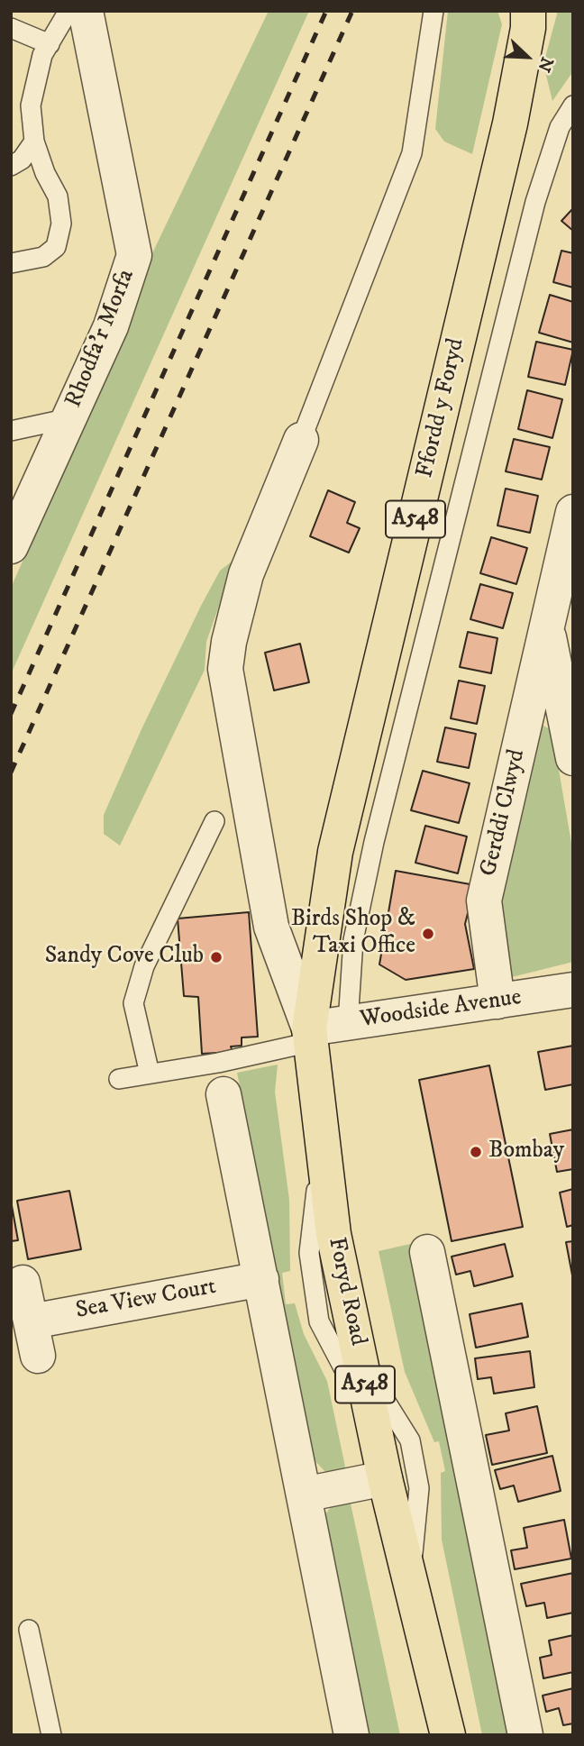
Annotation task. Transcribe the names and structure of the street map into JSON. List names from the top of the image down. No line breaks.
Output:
{"streets":{"main road":["Ffordd y Foryd","A548","Foryd Road"],"street":["Rhodfa'r Morfa","Gerddi Clwyd","Woodside Avenue","Sea View Court"]},"crossings":[["Ffordd y Foryd","Woodside Avenue"],["Ffordd y Foryd","Foryd Road"],["Gerddi Clwyd","Woodside Avenue"],["Woodside Avenue","Foryd Road"]],"places":["Birds Shop & Taxi Office","Sandy Cove Club","Bombay"],"north":"bottom right"}
